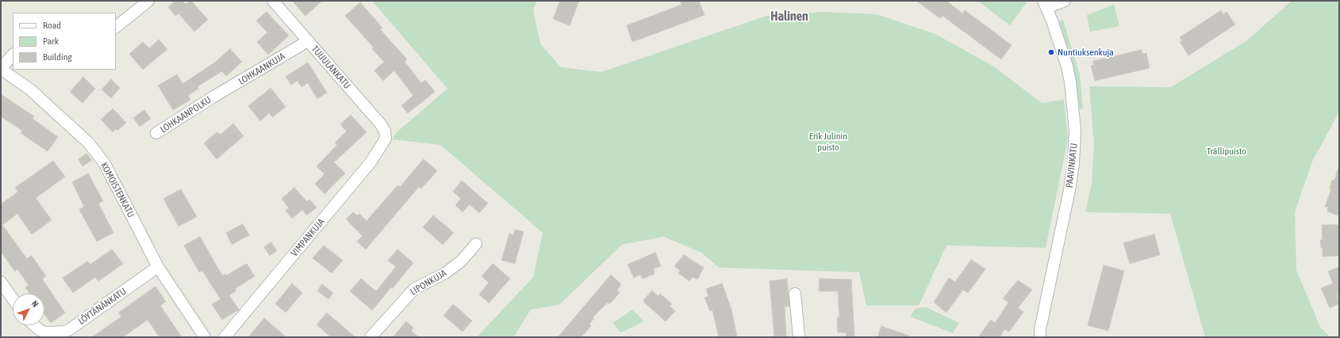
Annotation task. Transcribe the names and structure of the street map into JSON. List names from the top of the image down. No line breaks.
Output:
{"streets":{"street":["TUIJULANKATU","LOHKAANKUJA","LOHKAANPOLKU","PAAVINKATU","KOMOISTENKATU","VIMPANKUJA","LIPONKUJA","LÖYTÄNÄNKATU"]},"crossings":[["TUIJULANKATU","LOHKAANKUJA"],["TUIJULANKATU","VIMPANKUJA"],["LOHKAANKUJA","LOHKAANPOLKU"],["KOMOISTENKATU","LÖYTÄNÄNKATU"]],"districts":["Halinen"],"parks":["Erik Julinin puisto","Trällipuisto"],"places":["Nuntiuksenkuja"],"legend":["Road","Park","Building"],"north":"top right"}
